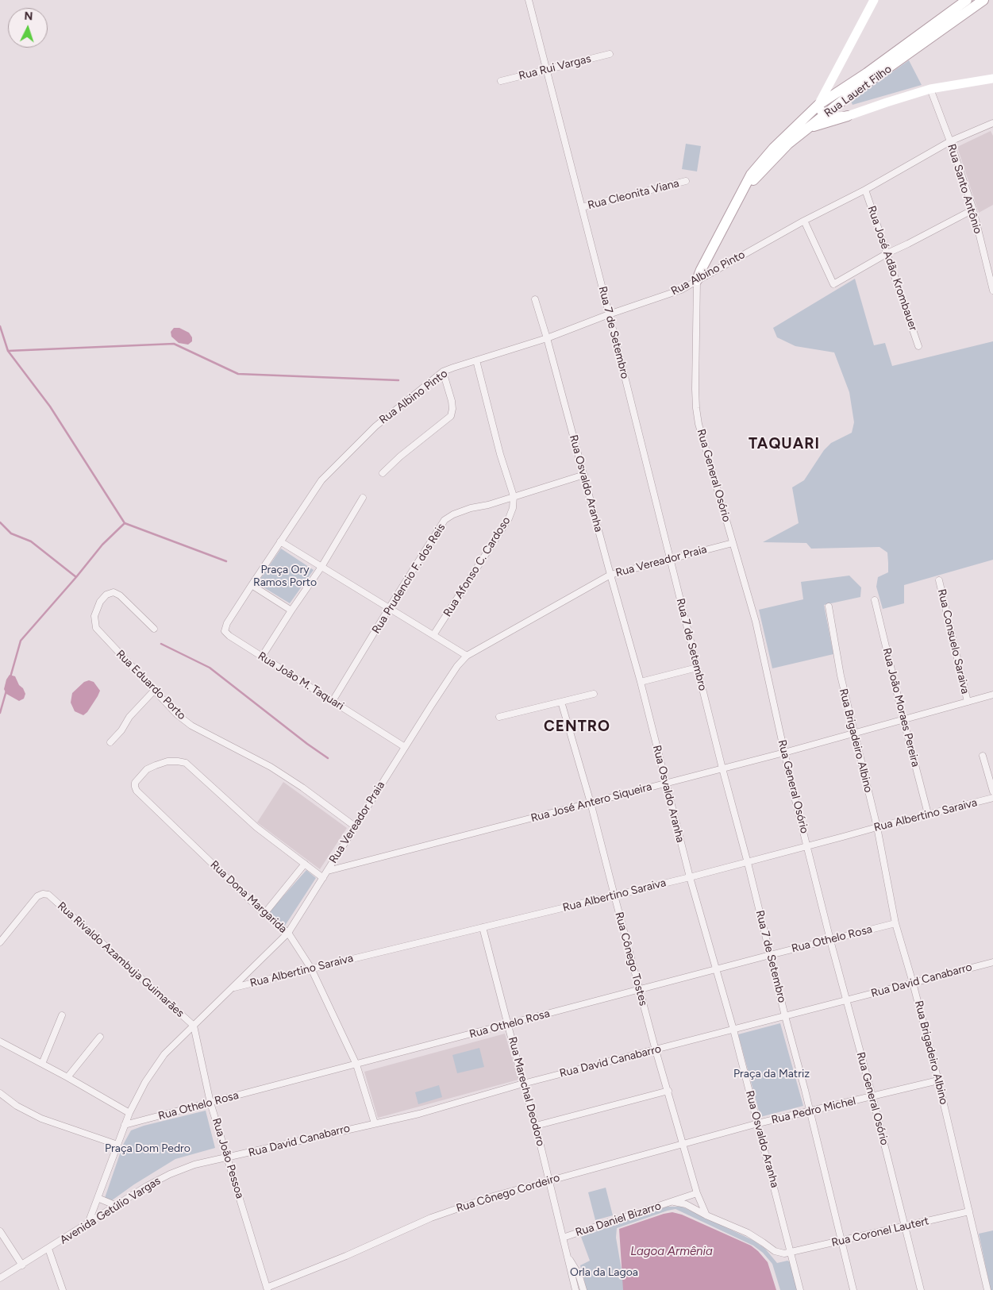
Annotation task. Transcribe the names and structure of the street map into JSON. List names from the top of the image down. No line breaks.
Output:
{"streets":{"main road":["Rua Lauert Filho"],"street":["Rua Rui Vargas","Rua Santo Antônio","Rua Cleonita Viana","Rua José Adão Krombauer","Rua Albino Pinto","Rua 7 de Setembro","Rua General Osório","Rua Osvaldo Aranha","Rua Vereador Praia","Rua Afonso C. Cardoso","Rua Prudencio F. dos Reis","Rua Consuelo Saraiva","Rua João M. Taquari","Rua Eduardo Porto","Rua João Moraes Pereira","Rua Brigadeiro Albino","Rua José Antero Siqueira","Rua Albertino Saraiva","Rua Dona Margarida","Rua Othelo Rosa","Rua Cônego Tostes","Rua Rivaldo Azambuja Guimarães","Rua David Canabarro","Rua Marechal Deodoro","Rua Pedro Michel","Rua João Pessoa","Rua Cônego Cordeiro","Avenida Getúlio Vargas","Rua Daniel Bizarro","Rua Coronel Lautert"]},"crossings":[["Rua Rui Vargas","Rua 7 de Setembro"],["Rua Lauert Filho","Rua Albino Pinto"],["Rua Lauert Filho","Rua General Osório"],["Rua Santo Antônio","Rua Albino Pinto"],["Rua Cleonita Viana","Rua 7 de Setembro"],["Rua José Adão Krombauer","Rua Albino Pinto"],["Rua Albino Pinto","Rua 7 de Setembro"],["Rua Albino Pinto","Rua General Osório"],["Rua Albino Pinto","Rua Osvaldo Aranha"],["Rua Albino Pinto","Rua João M. Taquari"],["Rua 7 de Setembro","Rua Vereador Praia"],["Rua 7 de Setembro","Rua José Antero Siqueira"],["Rua 7 de Setembro","Rua Albertino Saraiva"],["Rua 7 de Setembro","Rua Othelo Rosa"],["Rua 7 de Setembro","Rua David Canabarro"],["Rua 7 de Setembro","Rua Pedro Michel"],["Rua 7 de Setembro","Rua Coronel Lautert"],["Rua General Osório","Rua Vereador Praia"],["Rua General Osório","Rua José Antero Siqueira"],["Rua General Osório","Rua Albertino Saraiva"],["Rua General Osório","Rua Othelo Rosa"],["Rua General Osório","Rua David Canabarro"],["Rua General Osório","Rua Pedro Michel"],["Rua General Osório","Rua Coronel Lautert"],["Rua Osvaldo Aranha","Rua Vereador Praia"],["Rua Osvaldo Aranha","Rua Prudencio F. dos Reis"],["Rua Osvaldo Aranha","Rua José Antero Siqueira"],["Rua Osvaldo Aranha","Rua Albertino Saraiva"],["Rua Osvaldo Aranha","Rua Othelo Rosa"],["Rua Osvaldo Aranha","Rua David Canabarro"],["Rua Osvaldo Aranha","Rua Pedro Michel"],["Rua Osvaldo Aranha","Rua Cônego Cordeiro"],["Rua Osvaldo Aranha","Rua Daniel Bizarro"],["Rua Osvaldo Aranha","Rua Coronel Lautert"],["Rua Vereador Praia","Rua João M. Taquari"],["Rua Vereador Praia","Rua Eduardo Porto"],["Rua Vereador Praia","Rua José Antero Siqueira"],["Rua Vereador Praia","Rua Albertino Saraiva"],["Rua Vereador Praia","Rua Dona Margarida"],["Rua Vereador Praia","Rua Othelo Rosa"],["Rua Vereador Praia","Rua Rivaldo Azambuja Guimarães"],["Rua Vereador Praia","Rua João Pessoa"],["Rua Vereador Praia","Avenida Getúlio Vargas"],["Rua Afonso C. Cardoso","Rua Prudencio F. dos Reis"],["Rua Prudencio F. dos Reis","Rua João M. Taquari"],["Rua Consuelo Saraiva","Rua José Antero Siqueira"],["Rua João Moraes Pereira","Rua José Antero Siqueira"],["Rua João Moraes Pereira","Rua Albertino Saraiva"],["Rua Brigadeiro Albino","Rua José Antero Siqueira"],["Rua Brigadeiro Albino","Rua Albertino Saraiva"],["Rua Brigadeiro Albino","Rua Othelo Rosa"],["Rua Brigadeiro Albino","Rua David Canabarro"],["Rua Brigadeiro Albino","Rua Pedro Michel"],["Rua Brigadeiro Albino","Rua Coronel Lautert"],["Rua José Antero Siqueira","Rua Cônego Tostes"],["Rua Albertino Saraiva","Rua Dona Margarida"],["Rua Albertino Saraiva","Rua Cônego Tostes"],["Rua Albertino Saraiva","Rua Marechal Deodoro"],["Rua Dona Margarida","Rua Othelo Rosa"],["Rua Dona Margarida","Rua David Canabarro"],["Rua Othelo Rosa","Rua Cônego Tostes"],["Rua Othelo Rosa","Rua Marechal Deodoro"],["Rua Othelo Rosa","Rua João Pessoa"],["Rua Cônego Tostes","Rua David Canabarro"],["Rua Cônego Tostes","Rua Cônego Cordeiro"],["Rua Cônego Tostes","Rua Daniel Bizarro"],["Rua Rivaldo Azambuja Guimarães","Rua João Pessoa"],["Rua David Canabarro","Rua Marechal Deodoro"],["Rua David Canabarro","Rua João Pessoa"],["Rua David Canabarro","Avenida Getúlio Vargas"],["Rua Marechal Deodoro","Rua Cônego Cordeiro"],["Rua Marechal Deodoro","Rua Daniel Bizarro"],["Rua Pedro Michel","Rua Cônego Cordeiro"],["Rua João Pessoa","Rua Cônego Cordeiro"],["Rua João Pessoa","Avenida Getúlio Vargas"],["Rua Daniel Bizarro","Rua Coronel Lautert"]],"districts":["TAQUARI","CENTRO"],"water":["Lagoa Armênia"],"parks":["Praça Ory Ramos Porto","Praça da Matriz","Praça Dom Pedro","Orla da Lagoa"],"north":"top"}
